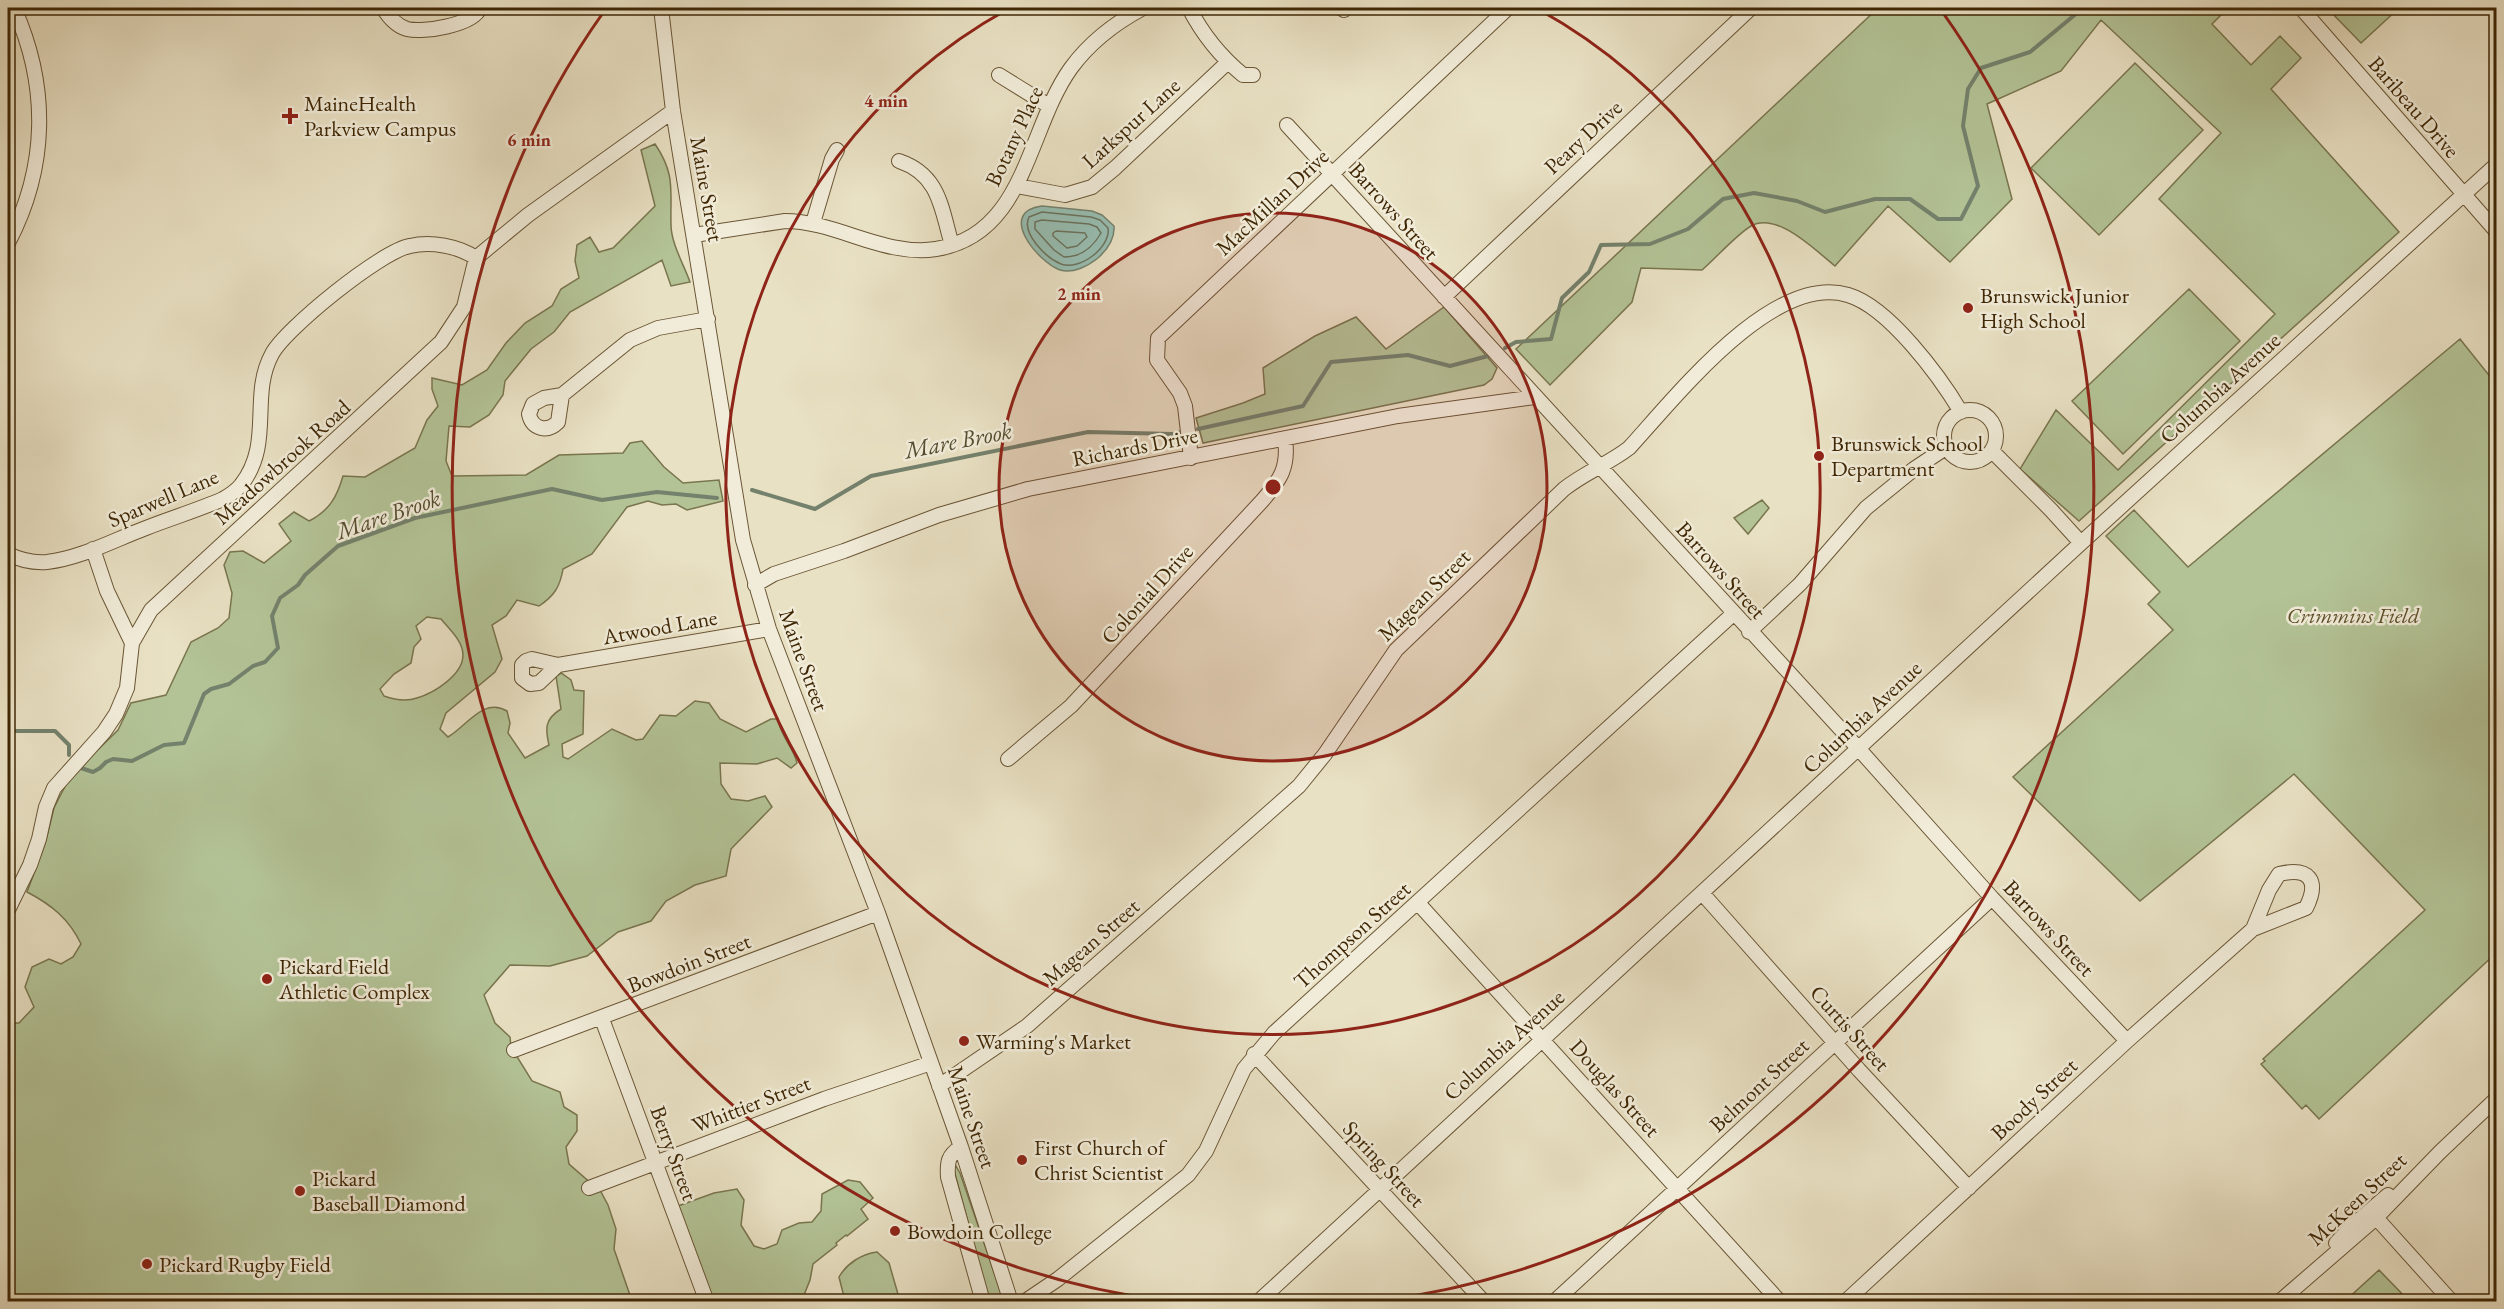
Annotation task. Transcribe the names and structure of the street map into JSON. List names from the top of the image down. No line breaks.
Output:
{"streets":{"street":["Baribeau Drive","Larkspur Lane","Botany Place","Peary Drive","Maine Street","MacMillan Drive","Barrows Street","Columbia Avenue","Richards Drive","Meadowbrook Road","Sparwell Lane","Colonial Drive","Magean Street","Atwood Lane","Thompson Street","Bowdoin Street","Curtis Street","Belmont Street","Douglas Street","Boody Street","Whittier Street","Berry Street","Spring Street","McKeen Street"]},"crossings":[["Baribeau Drive","Columbia Avenue"],["Larkspur Lane","Botany Place"],["Botany Place","Maine Street"],["Peary Drive","Barrows Street"],["Maine Street","Richards Drive"],["Maine Street","Magean Street"],["Maine Street","Atwood Lane"],["Maine Street","Bowdoin Street"],["Maine Street","Whittier Street"],["MacMillan Drive","Barrows Street"],["MacMillan Drive","Richards Drive"],["Barrows Street","Columbia Avenue"],["Barrows Street","Richards Drive"],["Barrows Street","Magean Street"],["Barrows Street","Thompson Street"],["Barrows Street","Belmont Street"],["Barrows Street","Boody Street"],["Columbia Avenue","Curtis Street"],["Columbia Avenue","Douglas Street"],["Columbia Avenue","Spring Street"],["Richards Drive","Colonial Drive"],["Meadowbrook Road","Sparwell Lane"],["Thompson Street","Douglas Street"],["Thompson Street","Spring Street"],["Bowdoin Street","Berry Street"],["Curtis Street","Belmont Street"],["Curtis Street","Boody Street"],["Belmont Street","Douglas Street"],["Whittier Street","Berry Street"]],"water":["Mare Brook"],"parks":["Crimmins Field"],"places":{"health":["MaineHealth Parkview Campus"],"other":["Brunswick Junior High School","Brunswick School Department","Pickard Field Athletic Complex","Warming's Market","First Church of Christ Scientist","Pickard Baseball Diamond","Bowdoin College","Pickard Rugby Field"]},"rings":["4 min","6 min","2 min"]}
